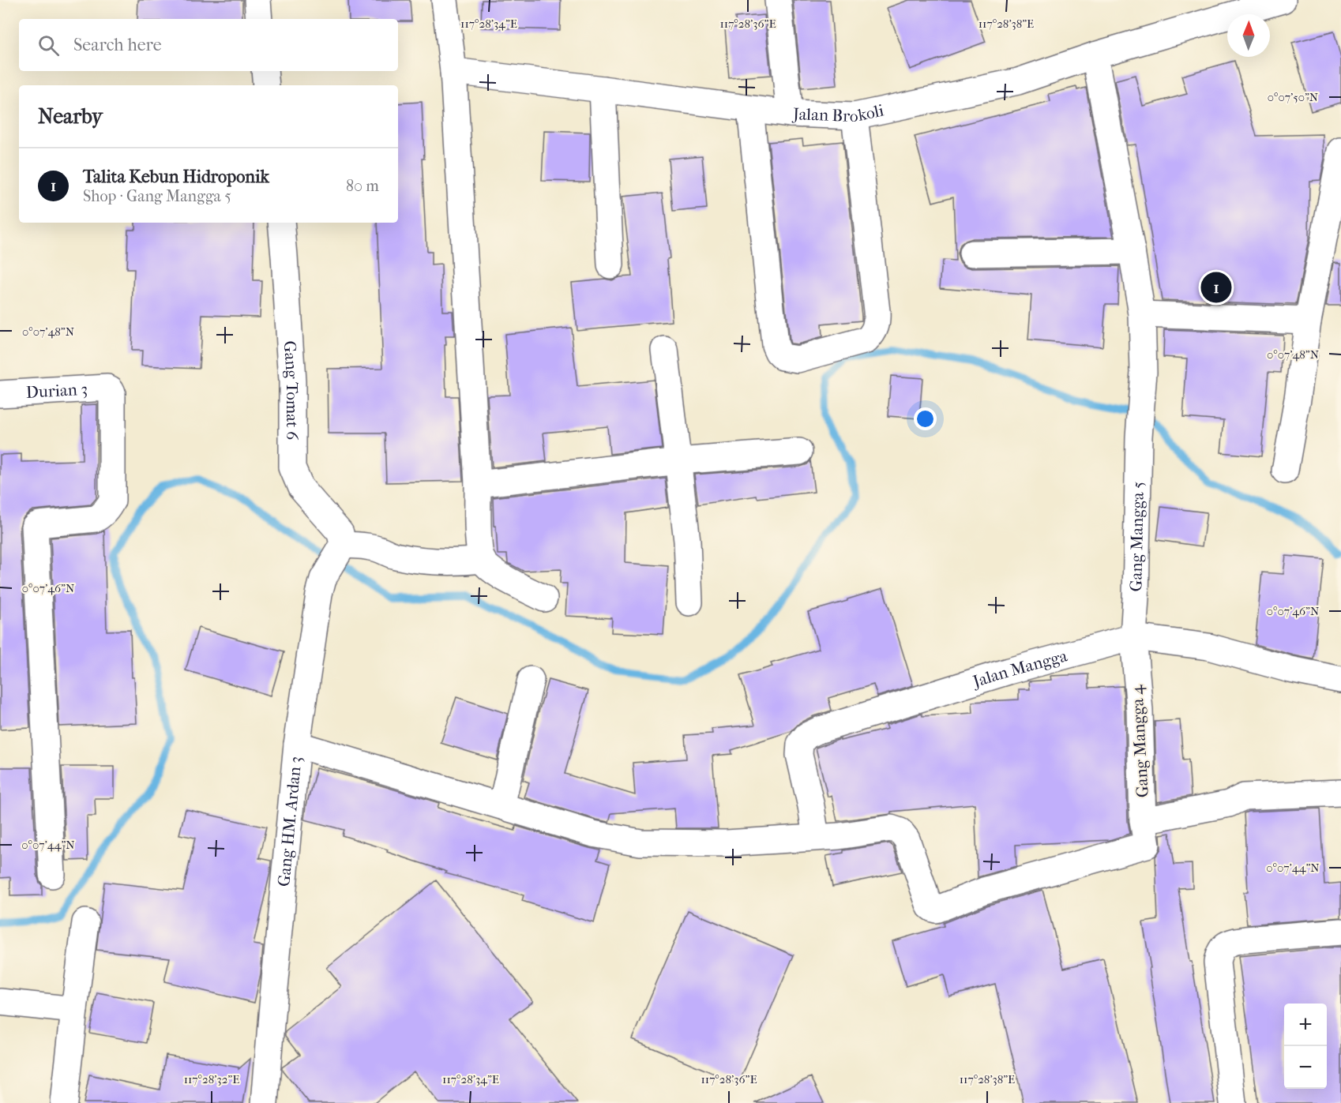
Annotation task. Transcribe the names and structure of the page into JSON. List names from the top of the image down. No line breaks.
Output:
{"streets":{"street":["Jalan Brokoli","Durian 3","Gang Tomat 6","Gang Mangga 5","Jalan Mangga","Gang Mangga 4","Gang HM. Ardan 3"]},"crossings":[["Jalan Brokoli","Gang Mangga 5"],["Gang Tomat 6","Gang HM. Ardan 3"],["Gang Mangga 5","Jalan Mangga"],["Gang Mangga 5","Gang Mangga 4"],["Jalan Mangga","Gang Mangga 4"]],"north":"top","page":{"search":"Search here","heading":"Nearby","list":[{"mark":"1","name":"Talita Kebun Hidroponik","note":"Shop · Gang Mangga 5","value":"80 m"}],"pins":"1","map_buttons":["+","−"]},"coordinates":["117°28'34\"E","117°28'36\"E","117°28'38\"E","0°07'50\"N","0°07'48\"N","0°07'46\"N","0°07'44\"N","117°28'32\"E"]}
